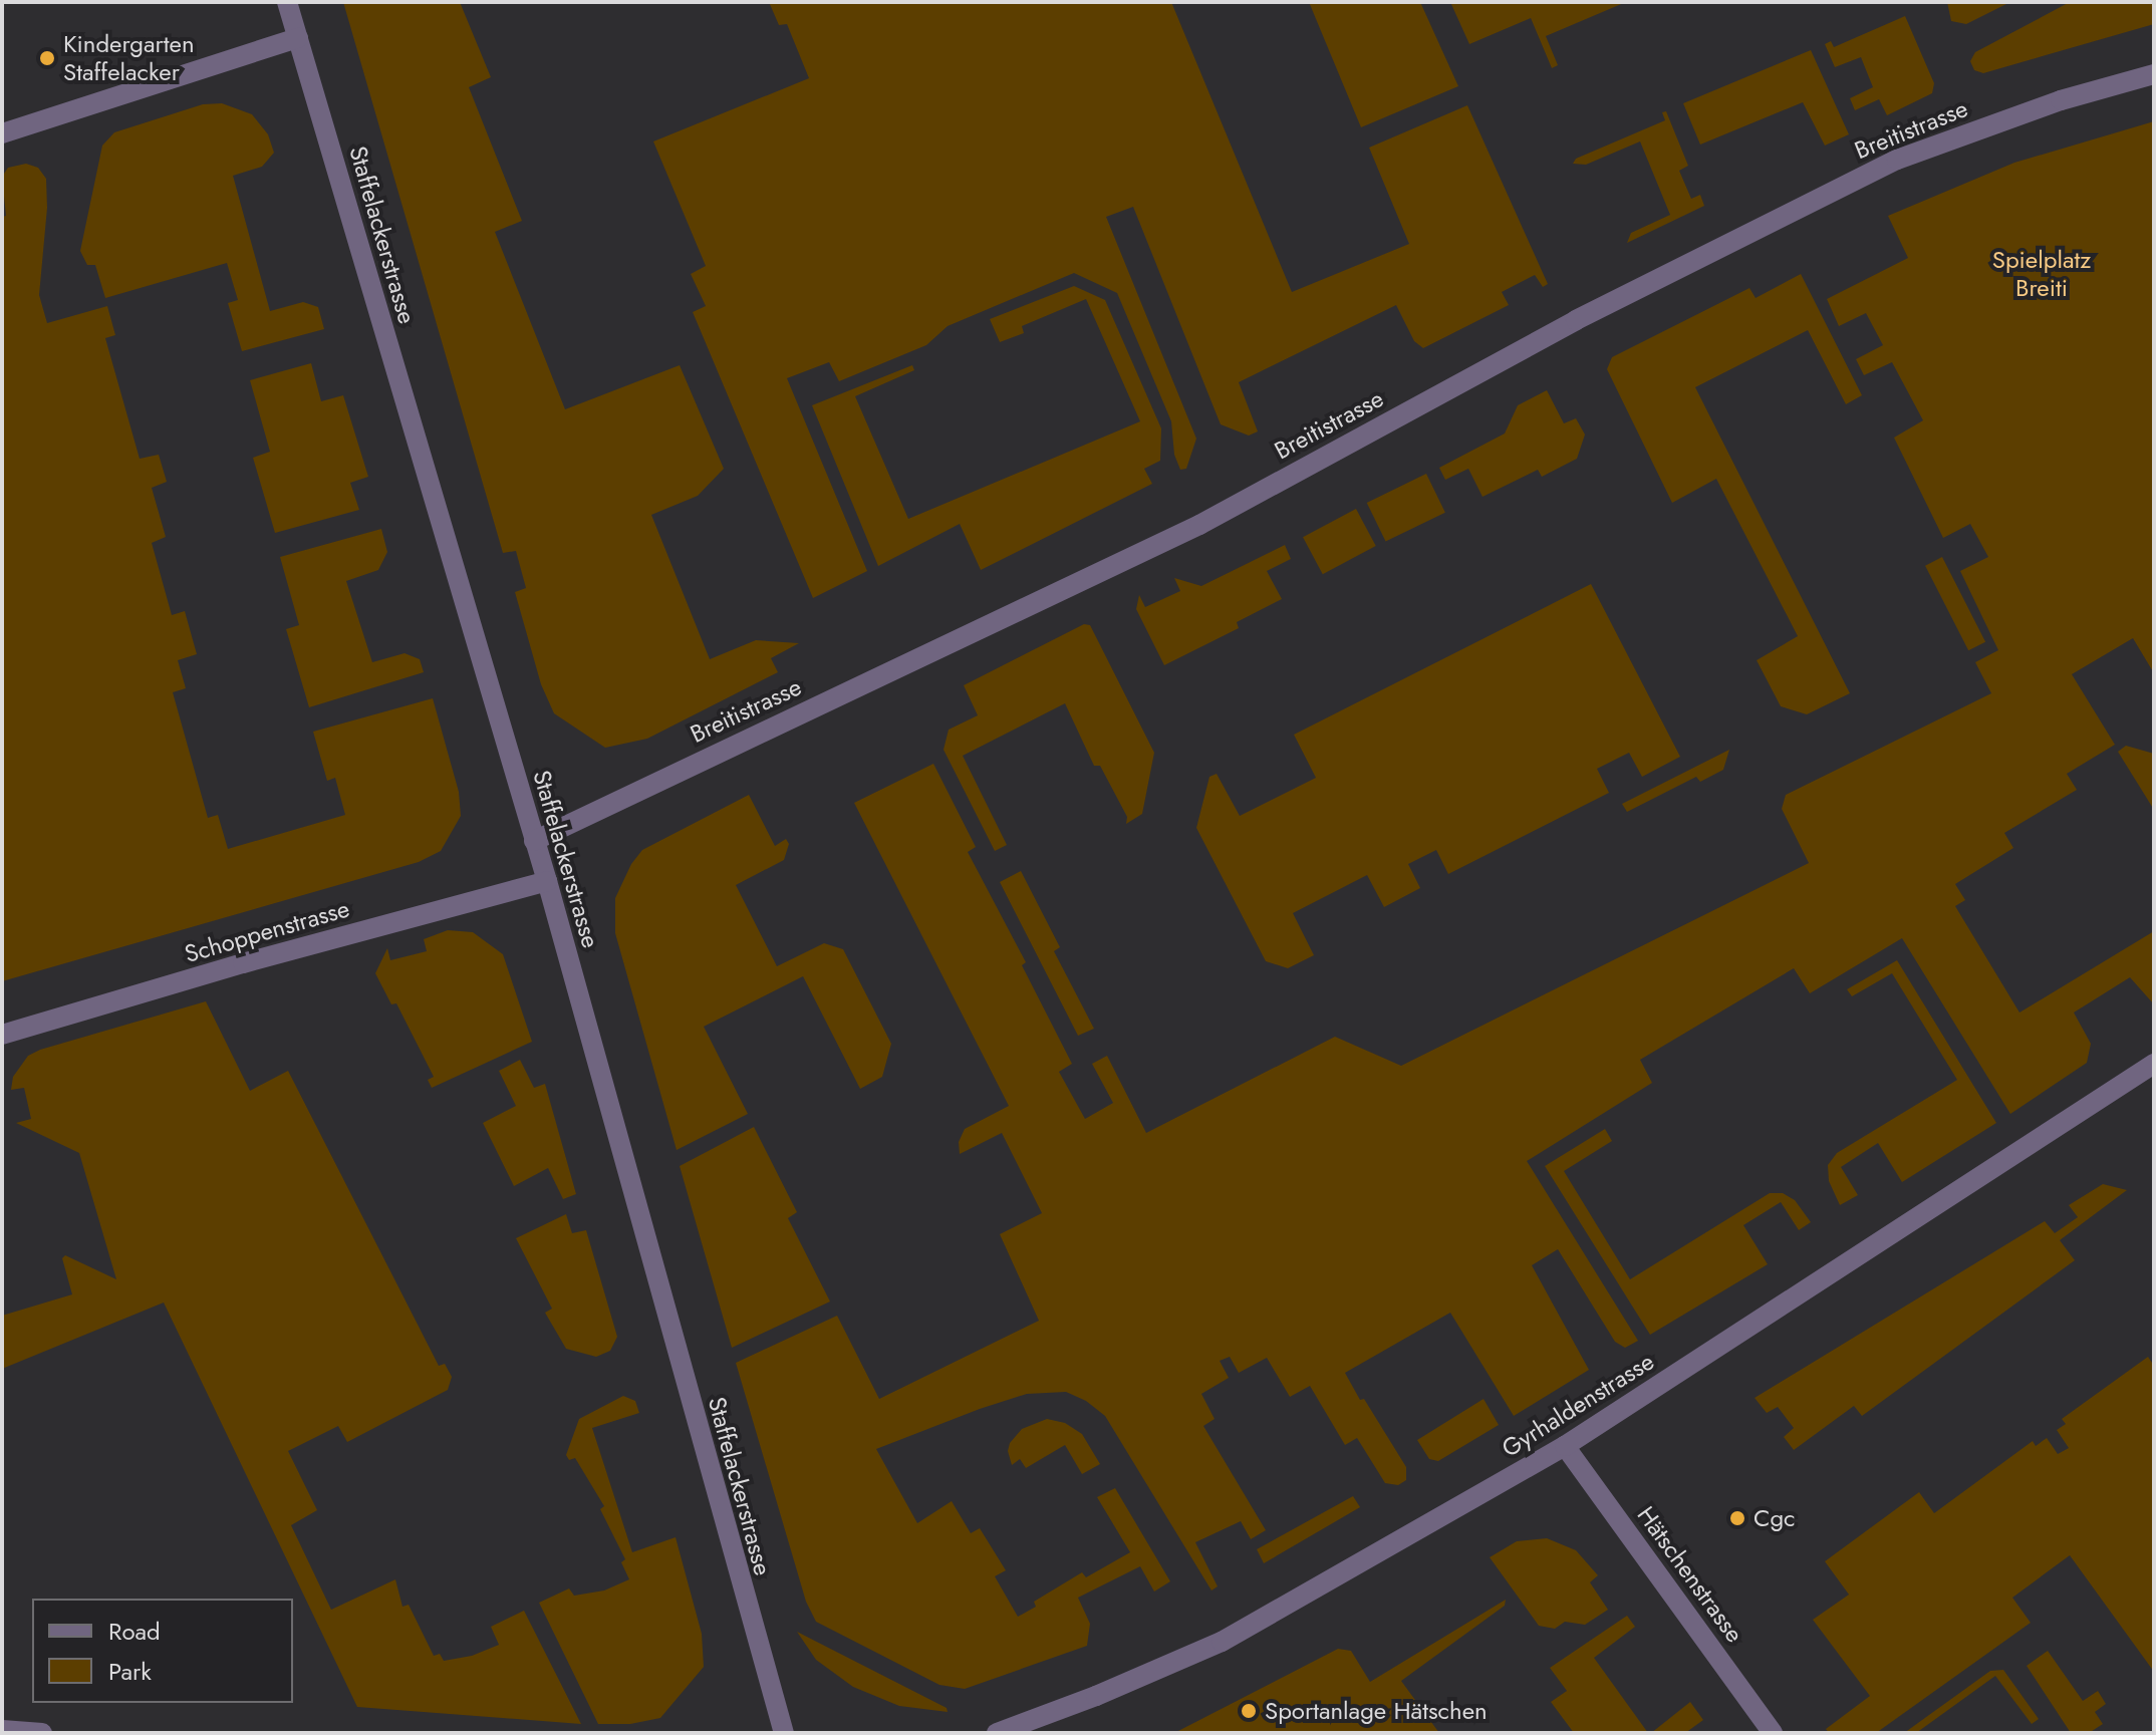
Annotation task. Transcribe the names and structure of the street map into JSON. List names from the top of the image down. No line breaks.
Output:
{"streets":{"street":["Breitistrasse","Staffelackerstrasse","Schoppenstrasse","Gyrhaldenstrasse","Hätschenstrasse"]},"crossings":[["Breitistrasse","Staffelackerstrasse"],["Staffelackerstrasse","Schoppenstrasse"],["Gyrhaldenstrasse","Hätschenstrasse"]],"parks":["Spielplatz Breiti"],"places":["Kindergarten Staffelacker","Cgc","Sportanlage Hätschen"],"legend":["Road","Park"]}
